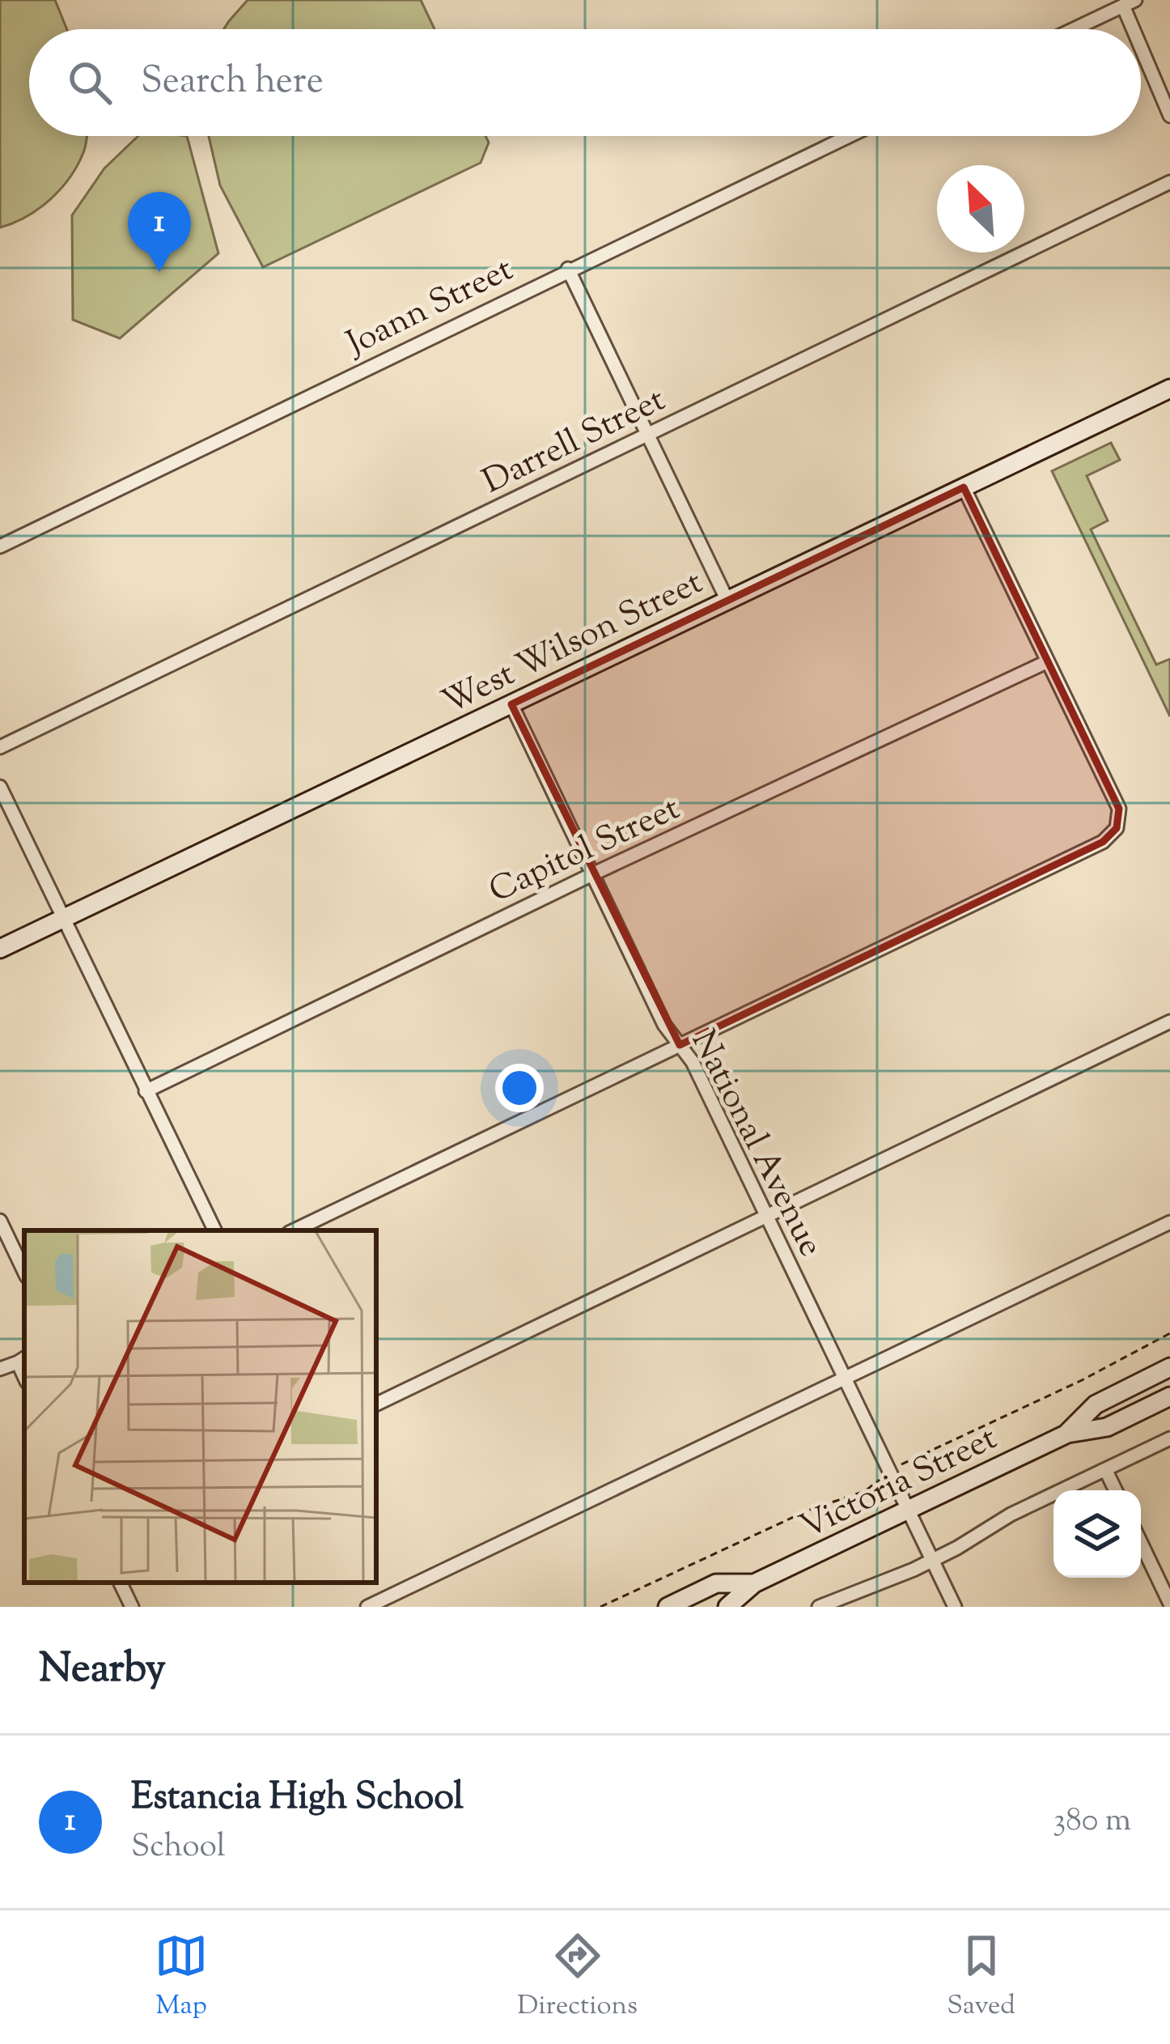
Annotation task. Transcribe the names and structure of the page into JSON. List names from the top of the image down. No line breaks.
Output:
{"streets":{"street":["Joann Street","Darrell Street","West Wilson Street","Capitol Street","National Avenue","Victoria Street"]},"crossings":[["West Wilson Street","National Avenue"],["Capitol Street","National Avenue"],["National Avenue","Victoria Street"]],"north":"top left","page":{"search":"Search here","pins":"1","heading":"Nearby","list":[{"mark":"1","name":"Estancia High School","note":"School","value":"380 m"}],"nav":["Map","Directions","Saved"]}}
